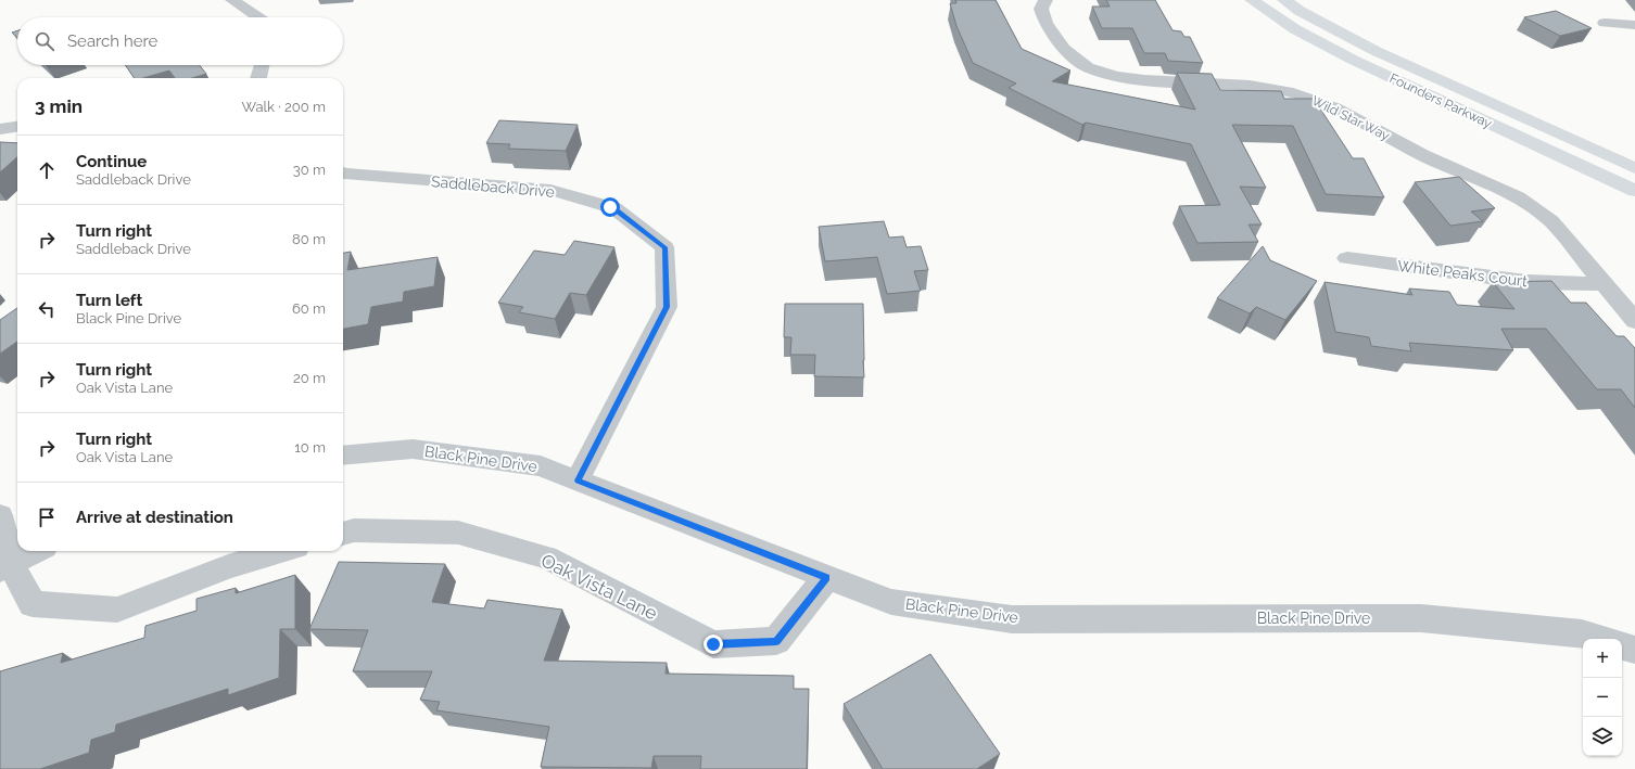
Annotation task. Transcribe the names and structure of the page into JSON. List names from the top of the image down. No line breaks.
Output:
{"streets":{"highway":["Founders Parkway"],"street":["Wild Star Way","Saddleback Drive","White Peaks Court","Black Pine Drive","Oak Vista Lane"]},"crossings":[["Wild Star Way","White Peaks Court"],["Saddleback Drive","Black Pine Drive"],["Black Pine Drive","Oak Vista Lane"]],"page":{"search":"Search here","heading":["3 min","Walk · 200 m"],"list":[["Continue","Saddleback Drive","30 m"],["Turn right","Saddleback Drive","80 m"],["Turn left","Black Pine Drive","60 m"],["Turn right","Oak Vista Lane","20 m"],["Turn right","Oak Vista Lane","10 m"],"Arrive at destination"],"map_buttons":["+","−"]}}
